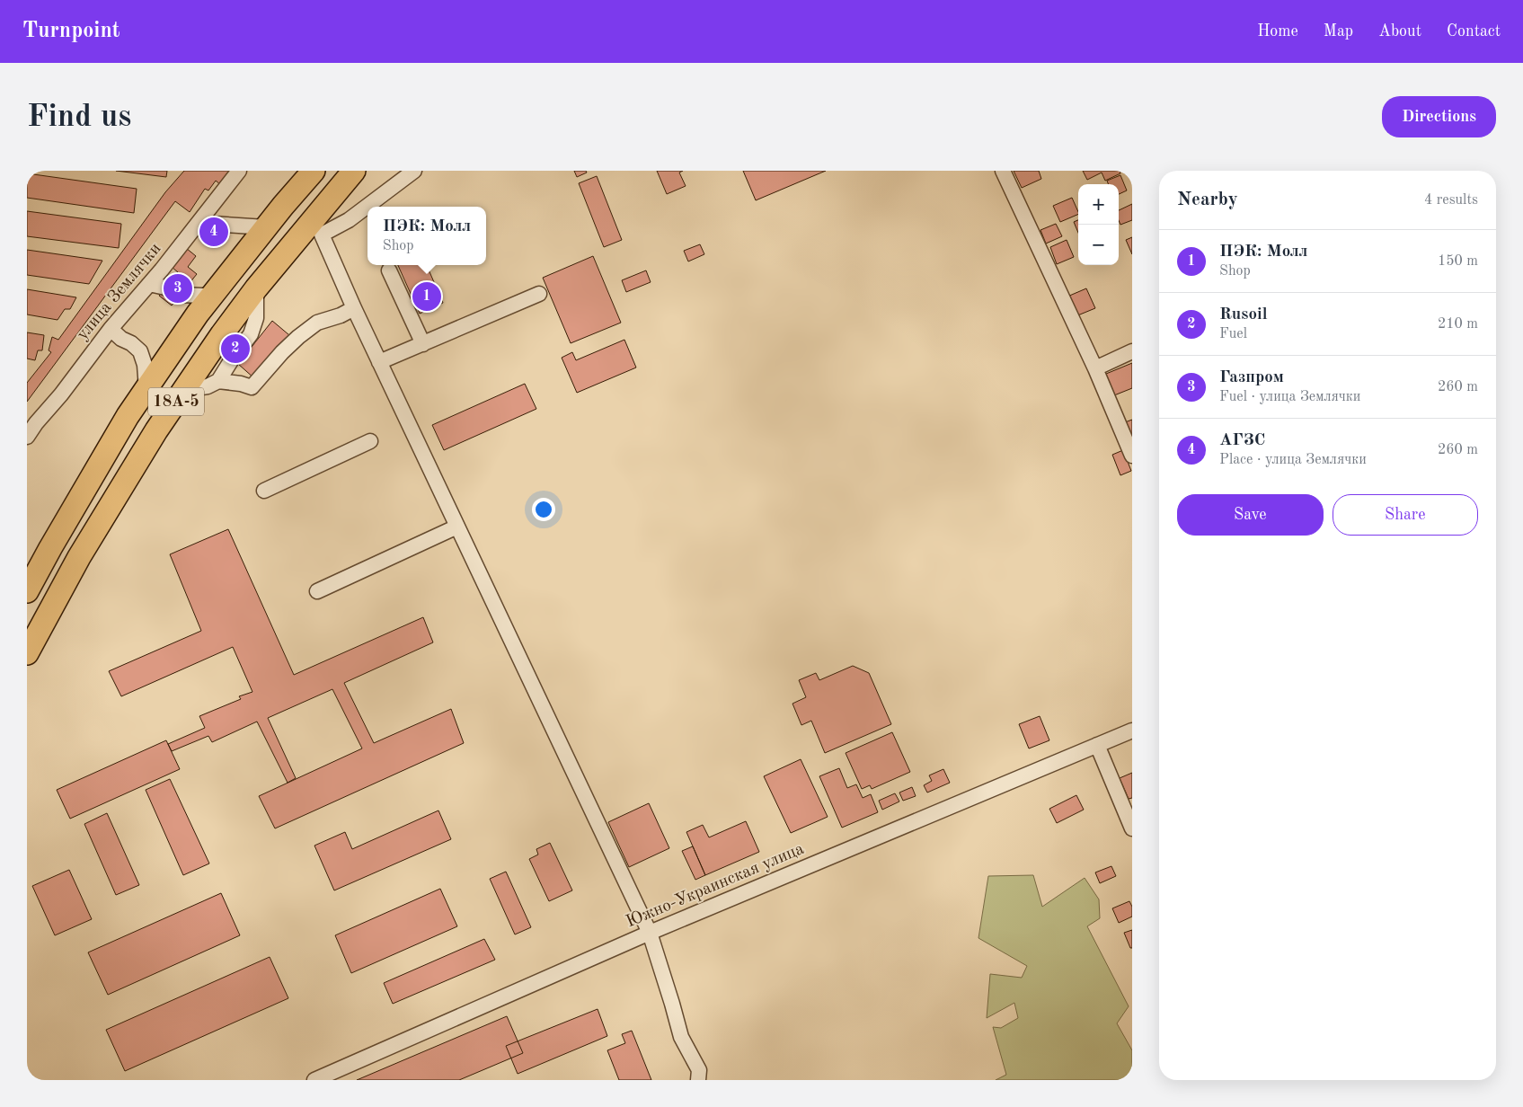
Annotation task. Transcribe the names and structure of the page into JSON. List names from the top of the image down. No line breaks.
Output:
{"streets":{"highway":["18А-5"],"street":["улица Землячки","Южно-Украинская улица"]},"page":{"header":"Turnpoint","nav":["Home","Map","About","Contact"],"buttons":["Directions",["Save","Share"]],"title":"Find us","heading":["Nearby","4 results"],"map_buttons":["+","−"],"popup":["ПЭК: Молл","Shop"],"pins":["4","3","1","2"],"list":[{"mark":"1","name":"ПЭК: Молл","note":"Shop","value":"150 m"},{"mark":"2","name":"Rusoil","note":"Fuel","value":"210 m"},{"mark":"3","name":"Газпром","note":"Fuel · улица Землячки","value":"260 m"},{"mark":"4","name":"АГЗС","note":"Place · улица Землячки","value":"260 m"}]}}
